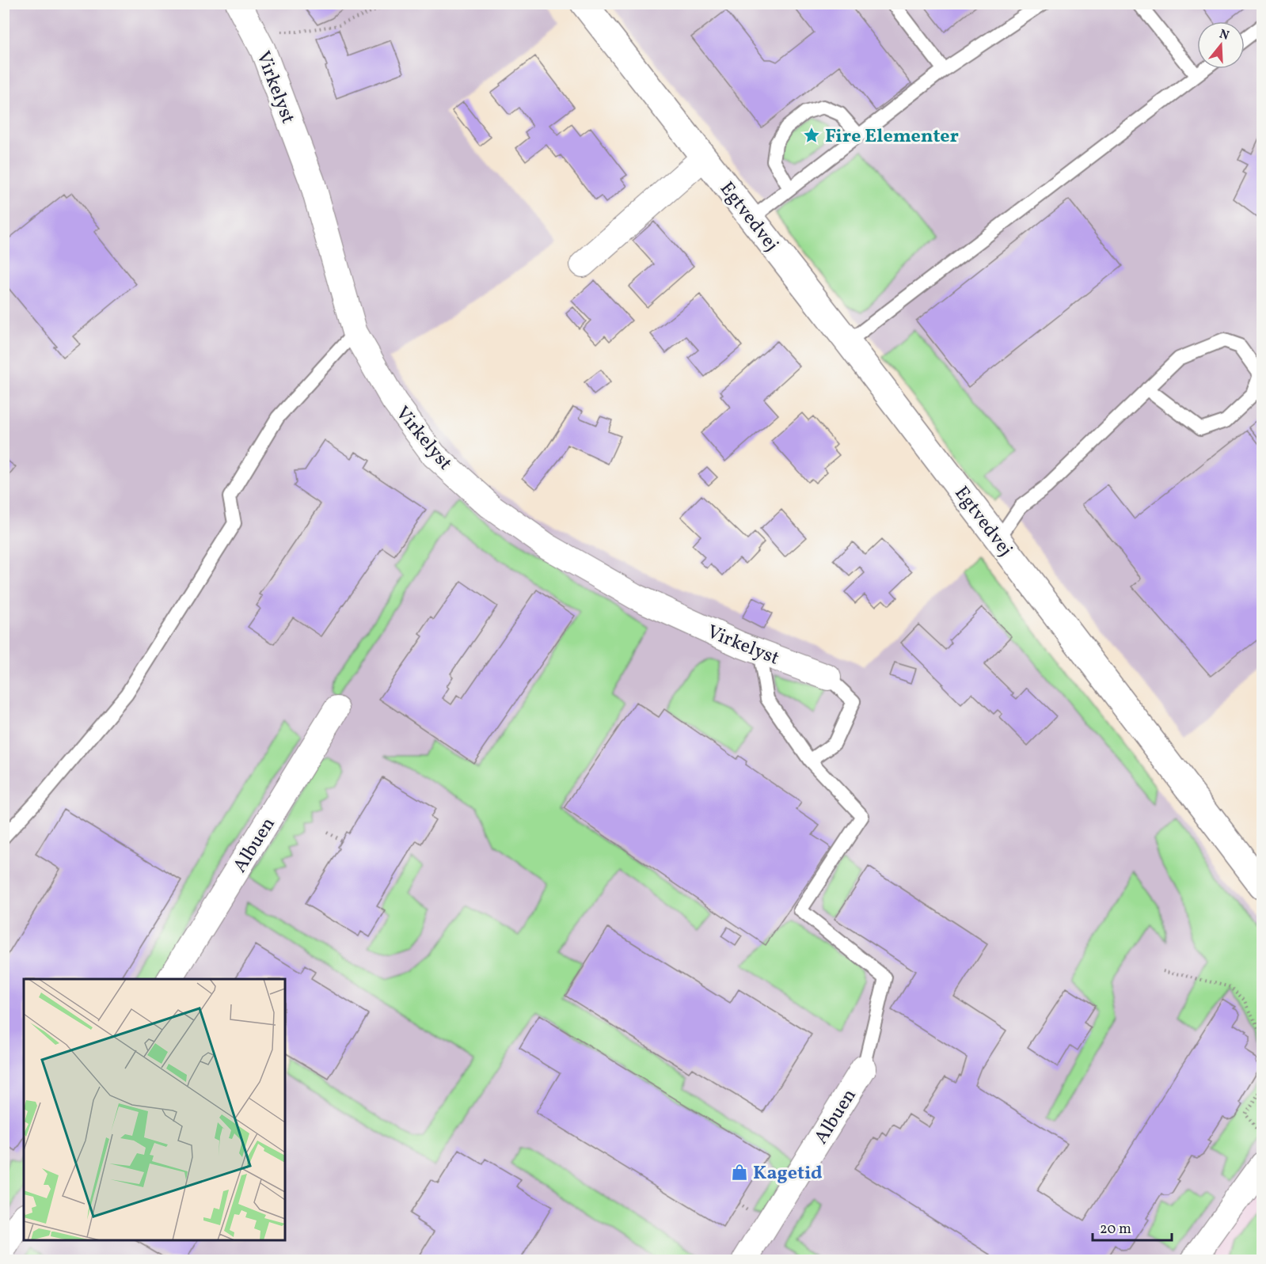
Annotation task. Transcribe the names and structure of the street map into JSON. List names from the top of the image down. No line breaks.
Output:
{"streets":{"street":["Virkelyst","Egtvedvej","Albuen"]},"places":{"place":["Fire Elementer"],"shop":["Kagetid"]},"scale_bar":"20 m","north":"top"}
